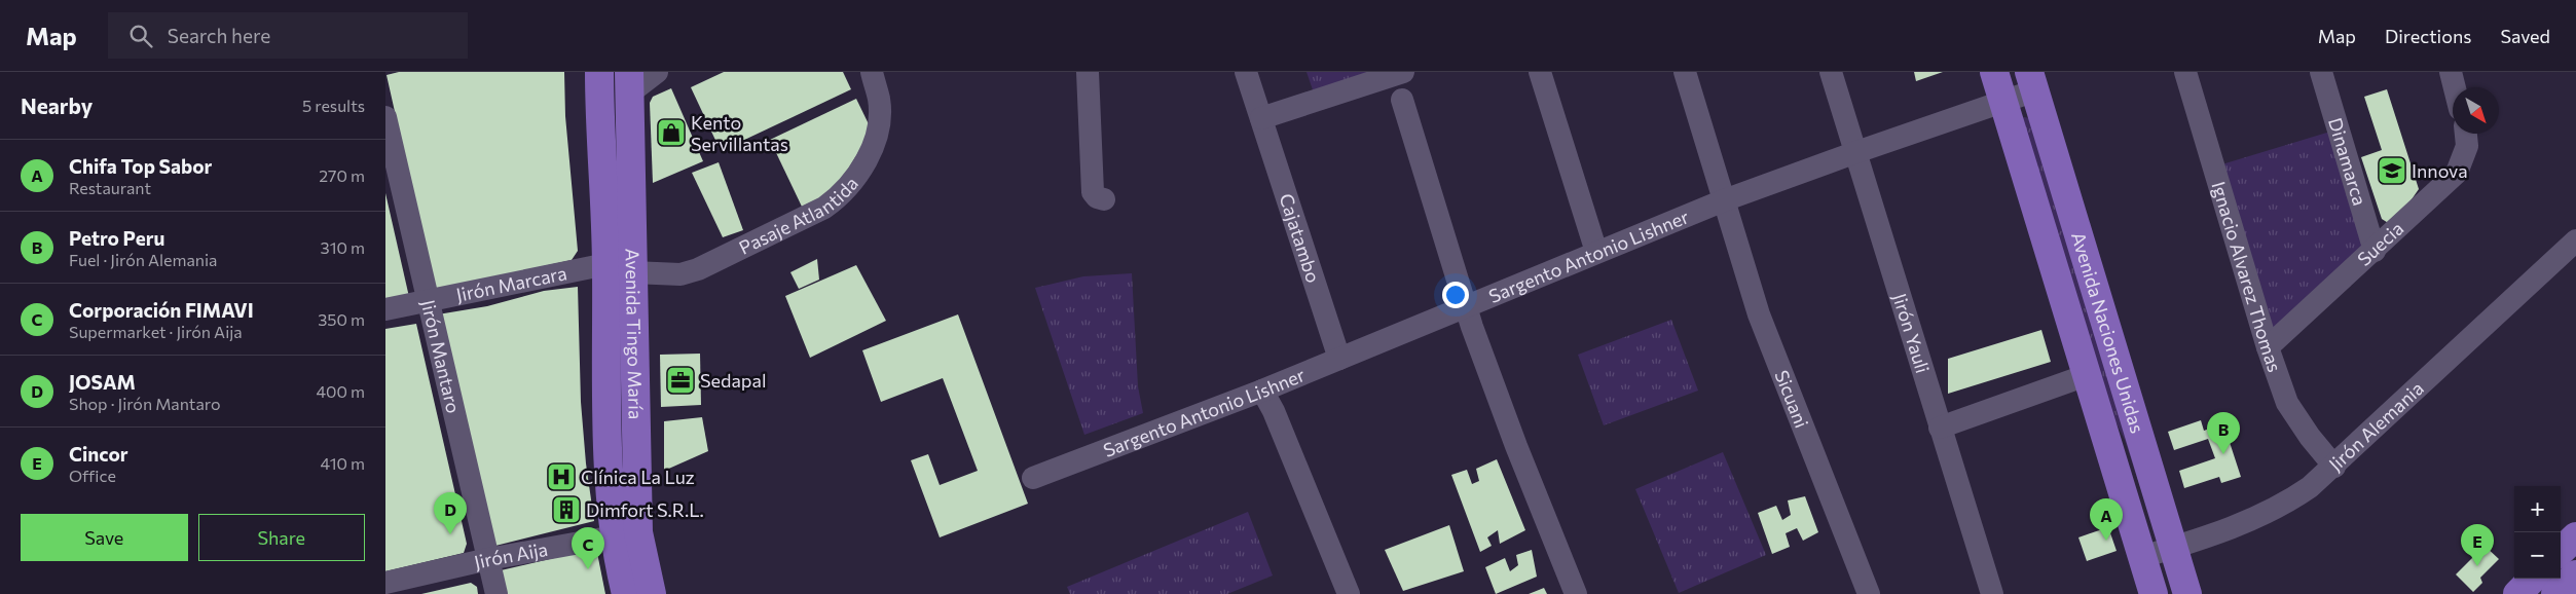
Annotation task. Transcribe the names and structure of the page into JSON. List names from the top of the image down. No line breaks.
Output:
{"streets":{"main road":["Avenida Naciones Unidas","Avenida Tingo María"],"street":["Dinamarca","Pasaje Atlantida","Cajatambo","Suecia","Sargento Antonio Lishner","Ignacio Alvarez Thomas","Jirón Marcara","Jirón Yauli","Jirón Mantaro","Sicuani","Jirón Alemania","Jirón Aija"]},"crossings":[["Dinamarca","Suecia"],["Pasaje Atlantida","Jirón Marcara"],["Pasaje Atlantida","Avenida Tingo María"],["Cajatambo","Sargento Antonio Lishner"],["Suecia","Ignacio Alvarez Thomas"],["Sargento Antonio Lishner","Jirón Yauli"],["Sargento Antonio Lishner","Avenida Naciones Unidas"],["Sargento Antonio Lishner","Sicuani"],["Ignacio Alvarez Thomas","Jirón Alemania"],["Jirón Marcara","Avenida Tingo María"],["Jirón Marcara","Jirón Mantaro"],["Avenida Naciones Unidas","Jirón Alemania"],["Avenida Tingo María","Jirón Aija"],["Jirón Mantaro","Jirón Aija"]],"places":{"shop":["Kento Servillantas"],"school or university":["Innova"],"office":["Sedapal"],"hospital":["Clínica La Luz"],"building":["Dimfort S.R.L."]},"north":"bottom right","page":{"header":"Map","search":"Search here","nav":["Map","Directions","Saved"],"heading":["Nearby","5 results"],"list":[{"mark":"A","name":"Chifa Top Sabor","note":"Restaurant","value":"270 m"},{"mark":"B","name":"Petro Peru","note":"Fuel · Jirón Alemania","value":"310 m"},{"mark":"C","name":"Corporación FIMAVI","note":"Supermarket · Jirón Aija","value":"350 m"},{"mark":"D","name":"JOSAM","note":"Shop · Jirón Mantaro","value":"400 m"},{"mark":"E","name":"Cincor","note":"Office","value":"410 m"}],"pins":["B","D","A","E","C"],"map_buttons":["+","−"],"buttons":["Save","Share"]}}
